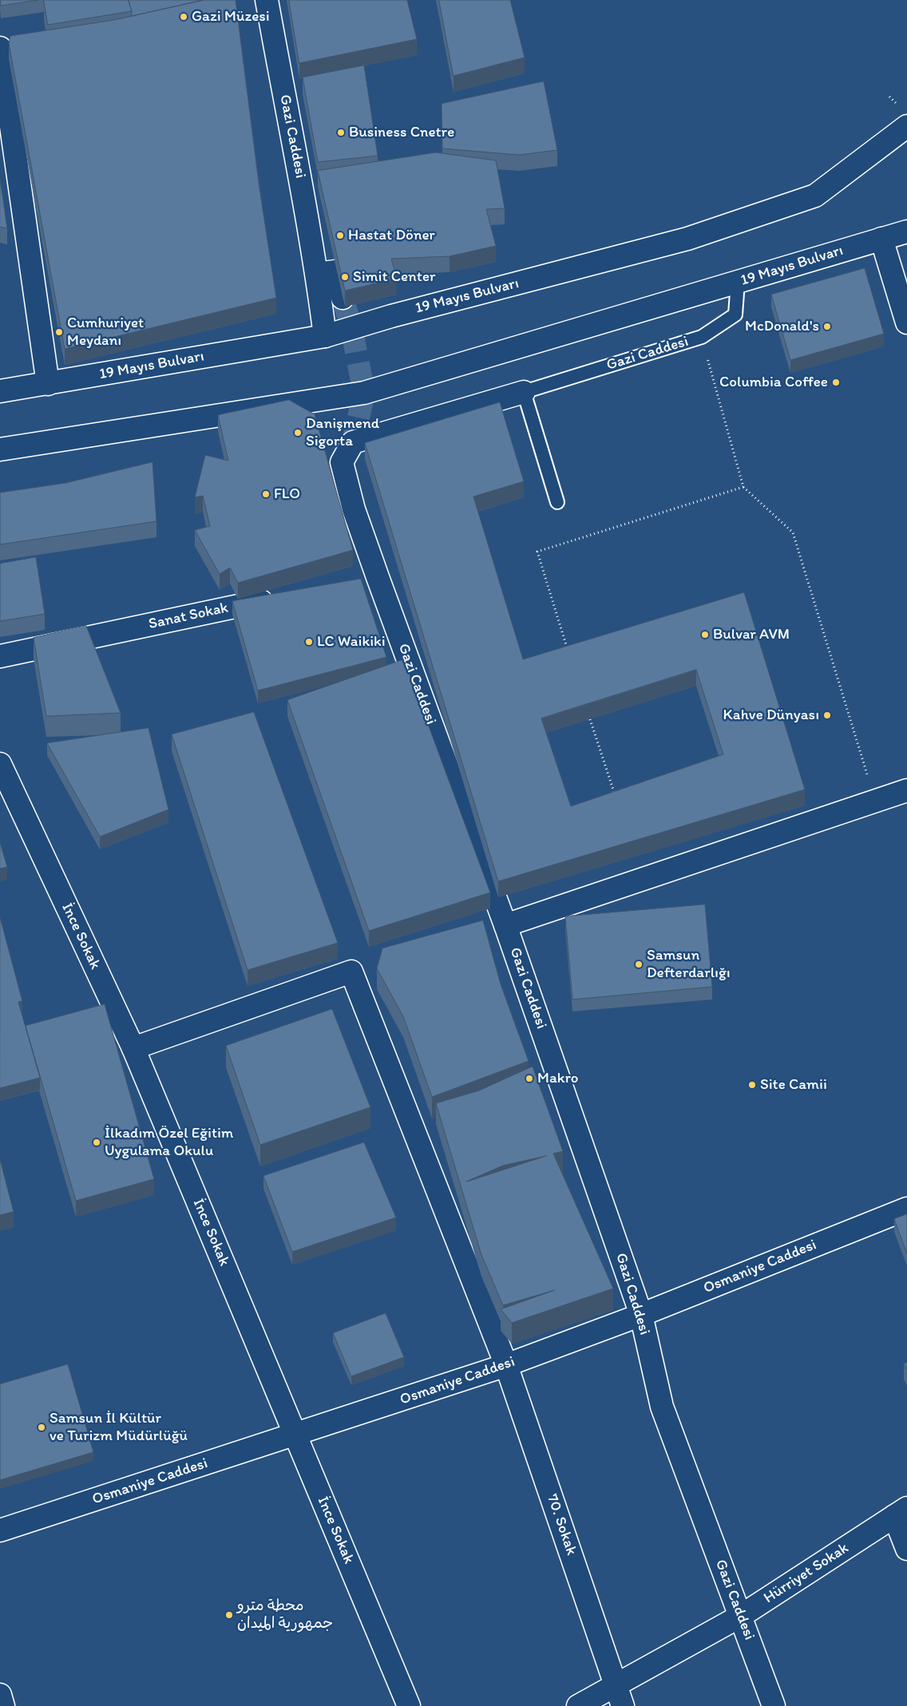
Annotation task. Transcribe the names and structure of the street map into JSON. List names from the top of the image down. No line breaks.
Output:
{"streets":{"street":["Gazi Caddesi","19 Mayıs Bulvarı","Sanat Sokak","İnce Sokak","Osmaniye Caddesi","70. Sokak","Hürriyet Sokak"]},"crossings":[["Gazi Caddesi","19 Mayıs Bulvarı"],["Gazi Caddesi","Osmaniye Caddesi"],["Gazi Caddesi","Hürriyet Sokak"],["İnce Sokak","Osmaniye Caddesi"],["İnce Sokak","70. Sokak"],["Osmaniye Caddesi","70. Sokak"],["70. Sokak","Hürriyet Sokak"]],"places":["Gazi Müzesi","Business Cnetre","Hastat Döner","Simit Center","McDonald's","Cumhuriyet Meydanı","Columbia Coffee","Danişmend Sigorta","FLO","Bulvar AVM","LC Waikiki","Kahve Dünyası","Samsun Defterdarlığı","Makro","Site Camii","İlkadım Özel Eğitim Uygulama Okulu","Samsun İl Kültür ve Turizm Müdürlüğü","محطة مترو جمهورية الميدان"]}
